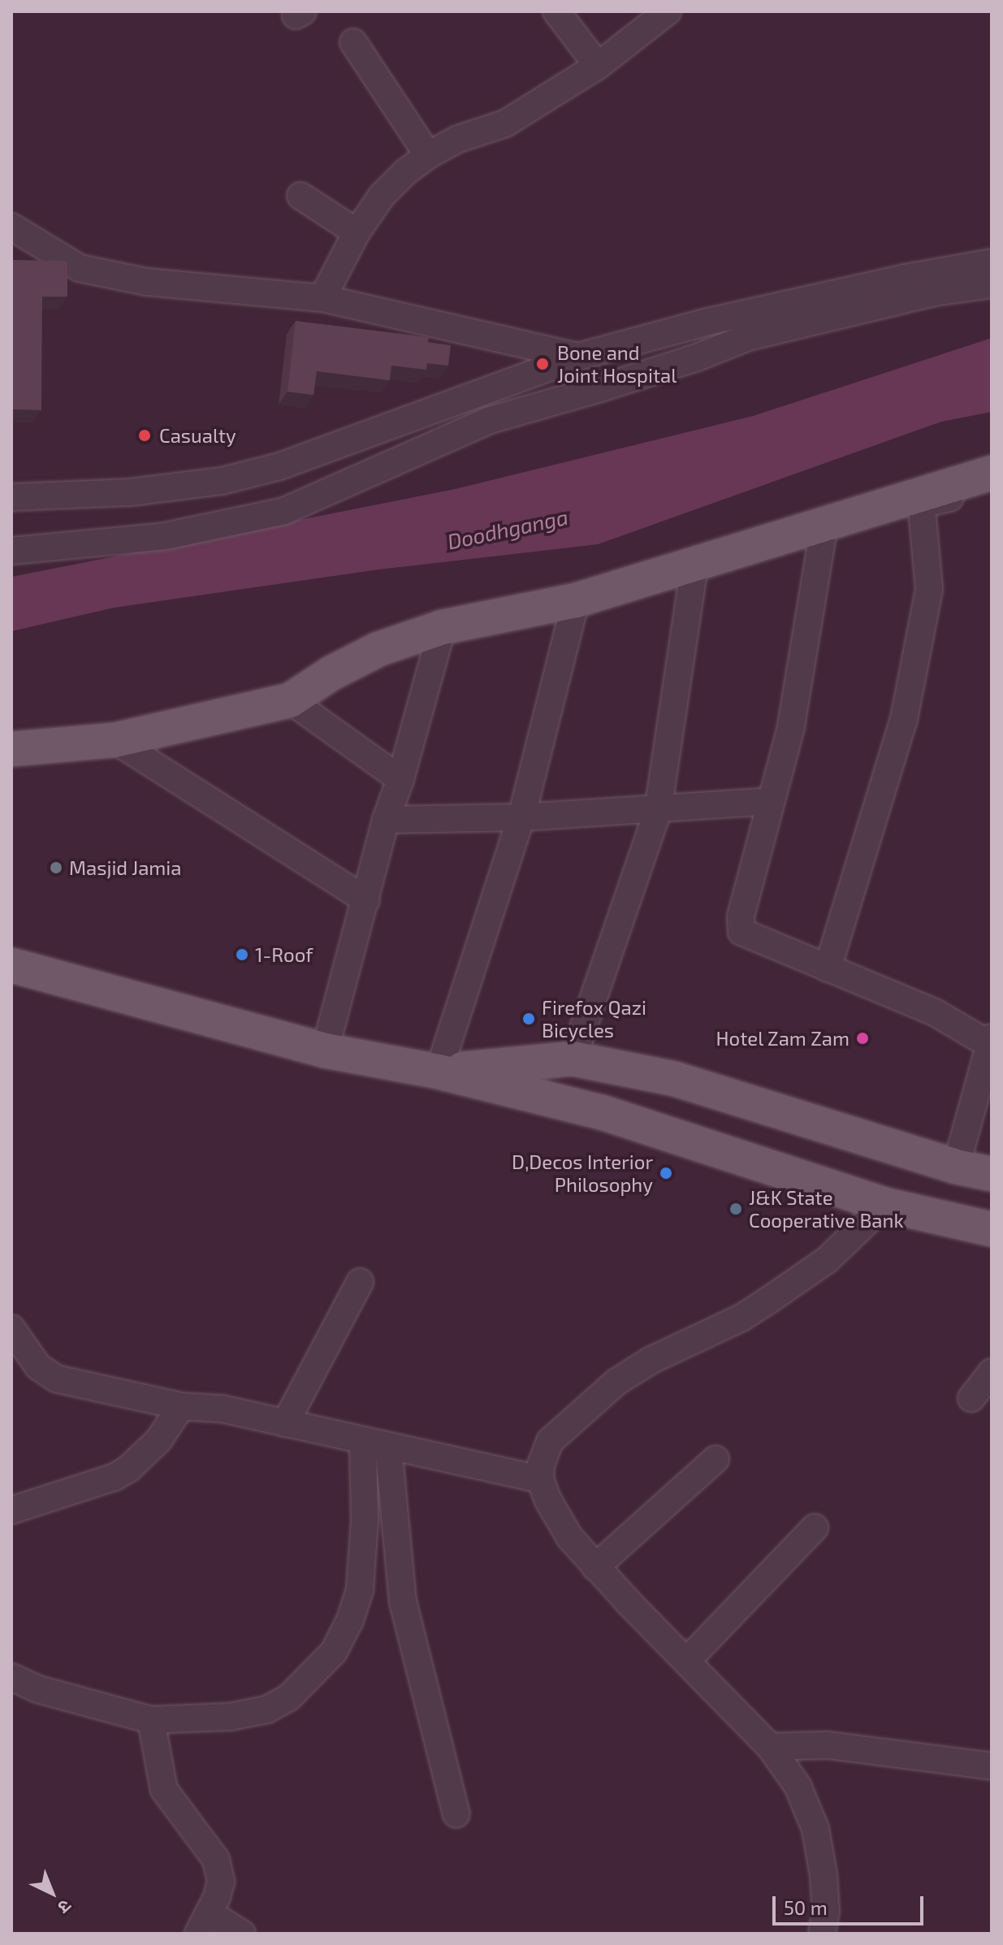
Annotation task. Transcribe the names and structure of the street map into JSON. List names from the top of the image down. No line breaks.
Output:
{"water":["Doodhganga"],"places":["Bone and Joint Hospital","Casualty","Masjid Jamia","1-Roof","Firefox Qazi Bicycles","Hotel Zam Zam","D,Decos Interior Philosophy","J&K State Cooperative Bank"],"scale_bar":"50 m","north":"bottom right"}
